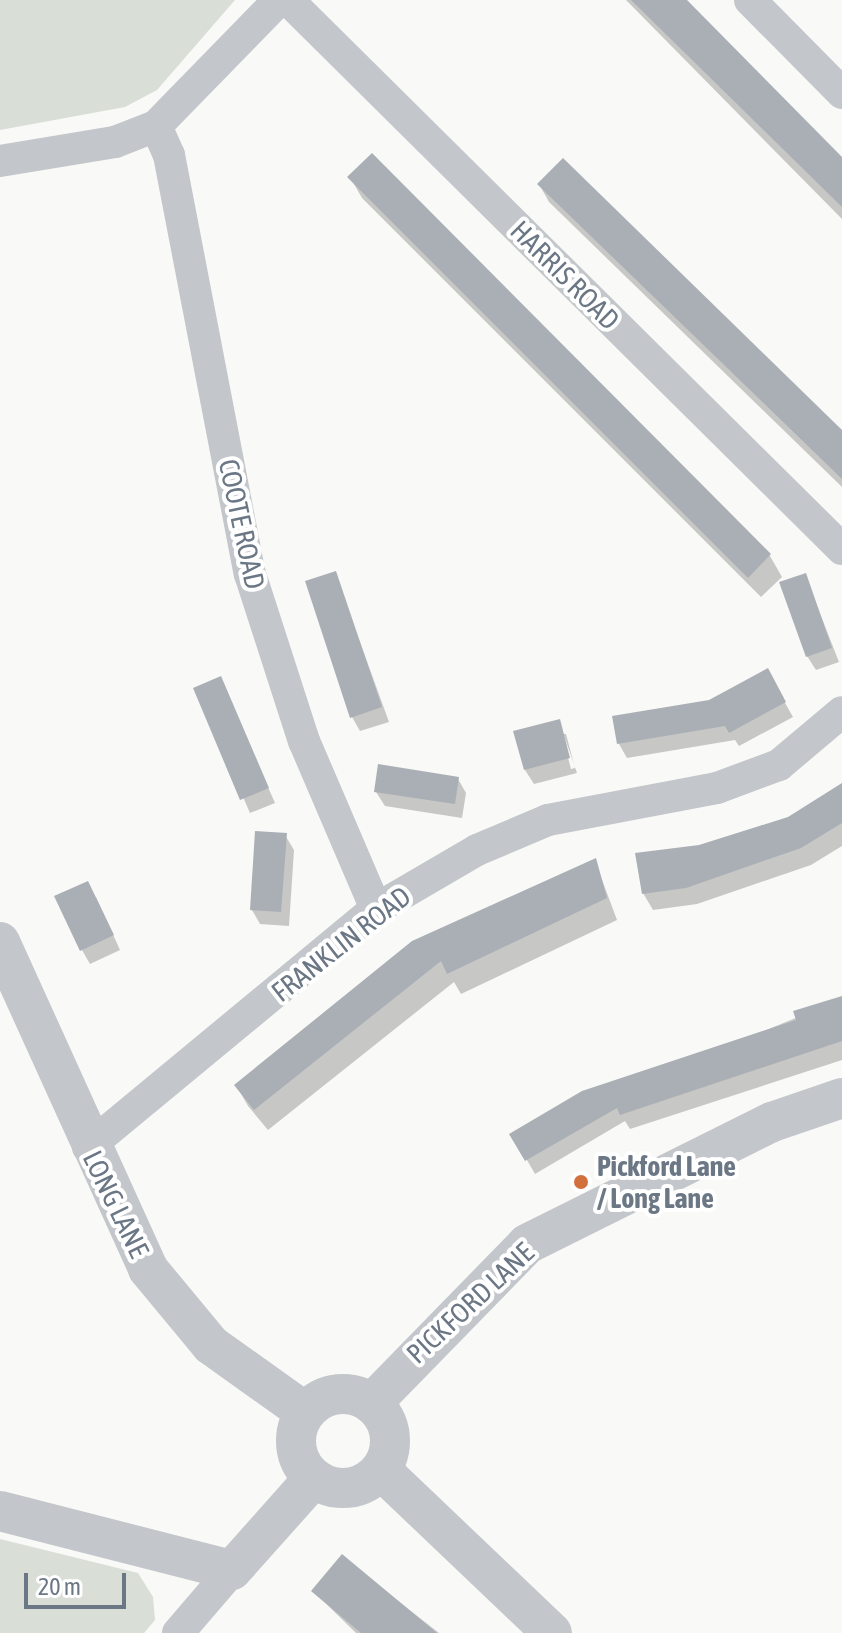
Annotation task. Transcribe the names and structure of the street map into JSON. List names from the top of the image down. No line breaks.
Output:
{"streets":{"street":["HARRIS ROAD","COOTE ROAD","FRANKLIN ROAD","LONG LANE","PICKFORD LANE"]},"crossings":[["COOTE ROAD","FRANKLIN ROAD"],["FRANKLIN ROAD","LONG LANE"],["LONG LANE","PICKFORD LANE"]],"places":["Pickford Lane / Long Lane"],"scale_bar":"20 m"}
